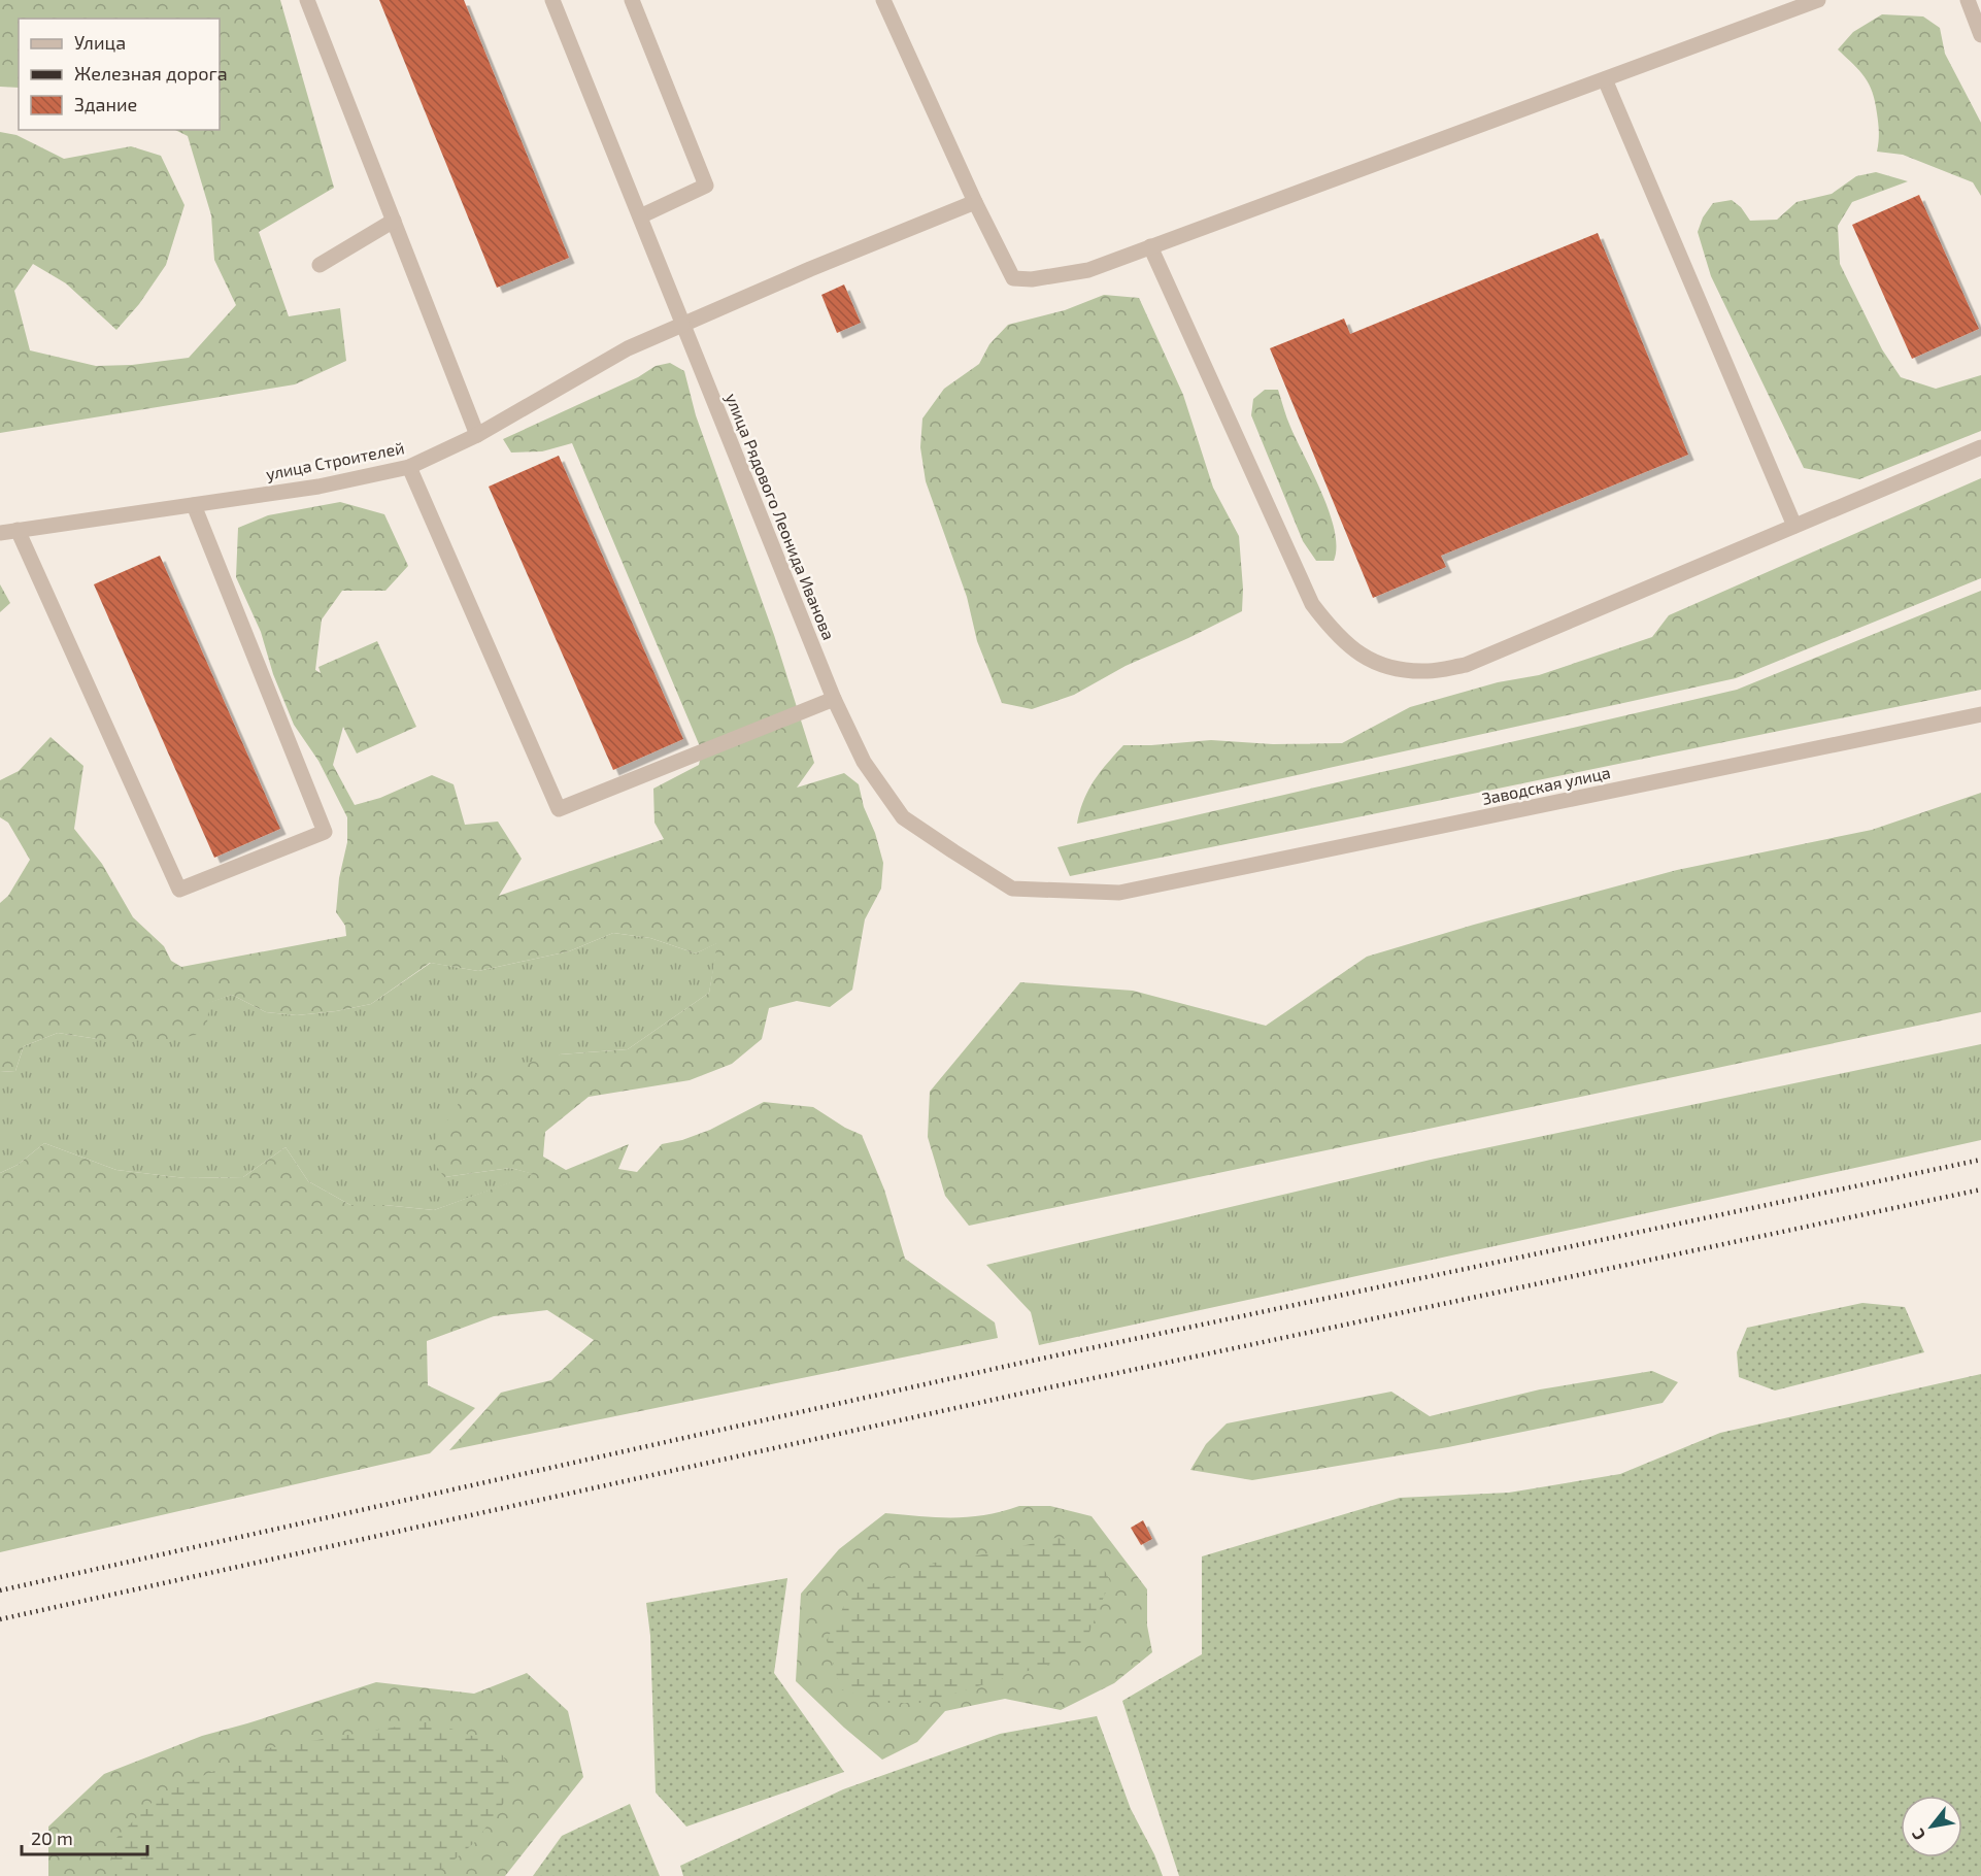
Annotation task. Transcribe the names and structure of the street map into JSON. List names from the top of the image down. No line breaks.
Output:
{"streets":{"street":["улица Строителей","улица Рядового Леонида Иванова","Заводская улица"]},"crossings":[["улица Строителей","улица Рядового Леонида Иванова"],["улица Рядового Леонида Иванова","Заводская улица"]],"legend":["Улица","Железная дорога","Здание"],"scale_bar":"20 m","north":"bottom left"}
